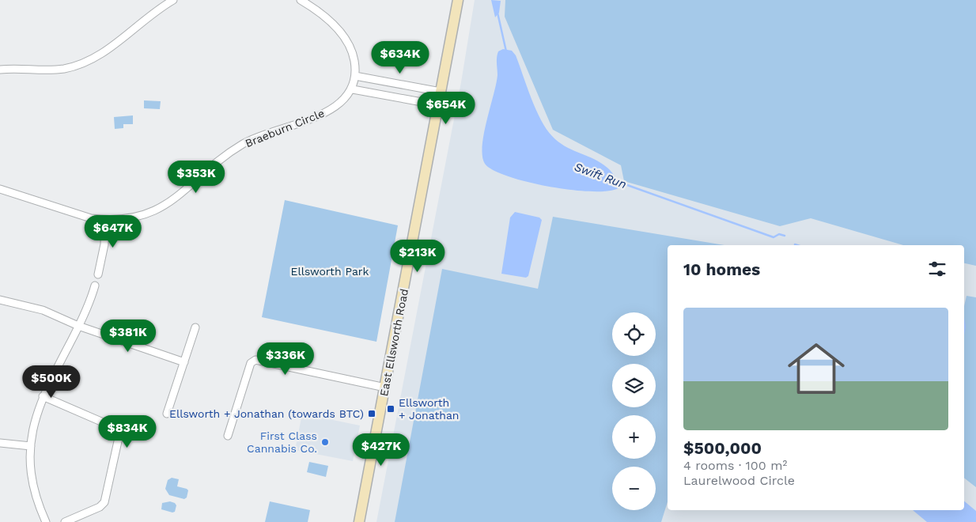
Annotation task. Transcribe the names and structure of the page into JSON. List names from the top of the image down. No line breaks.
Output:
{"streets":{"main road":["East Ellsworth Road"],"street":["Braeburn Circle"]},"water":["Swift Run"],"parks":["Ellsworth Park"],"places":{"transit":["Ellsworth + Jonathan","Ellsworth + Jonathan (towards BTC)"],"other":["First Class Cannabis Co."]},"page":{"price":["$634K","$654K","$353K","$647K","$213K","$381K","$336K","$500K","$834K","$427K"],"heading":"10 homes","list":[{"name":"$500,000","note":"4 rooms · 100 m² · Laurelwood Circle"}],"map_buttons":["+","−"]}}
